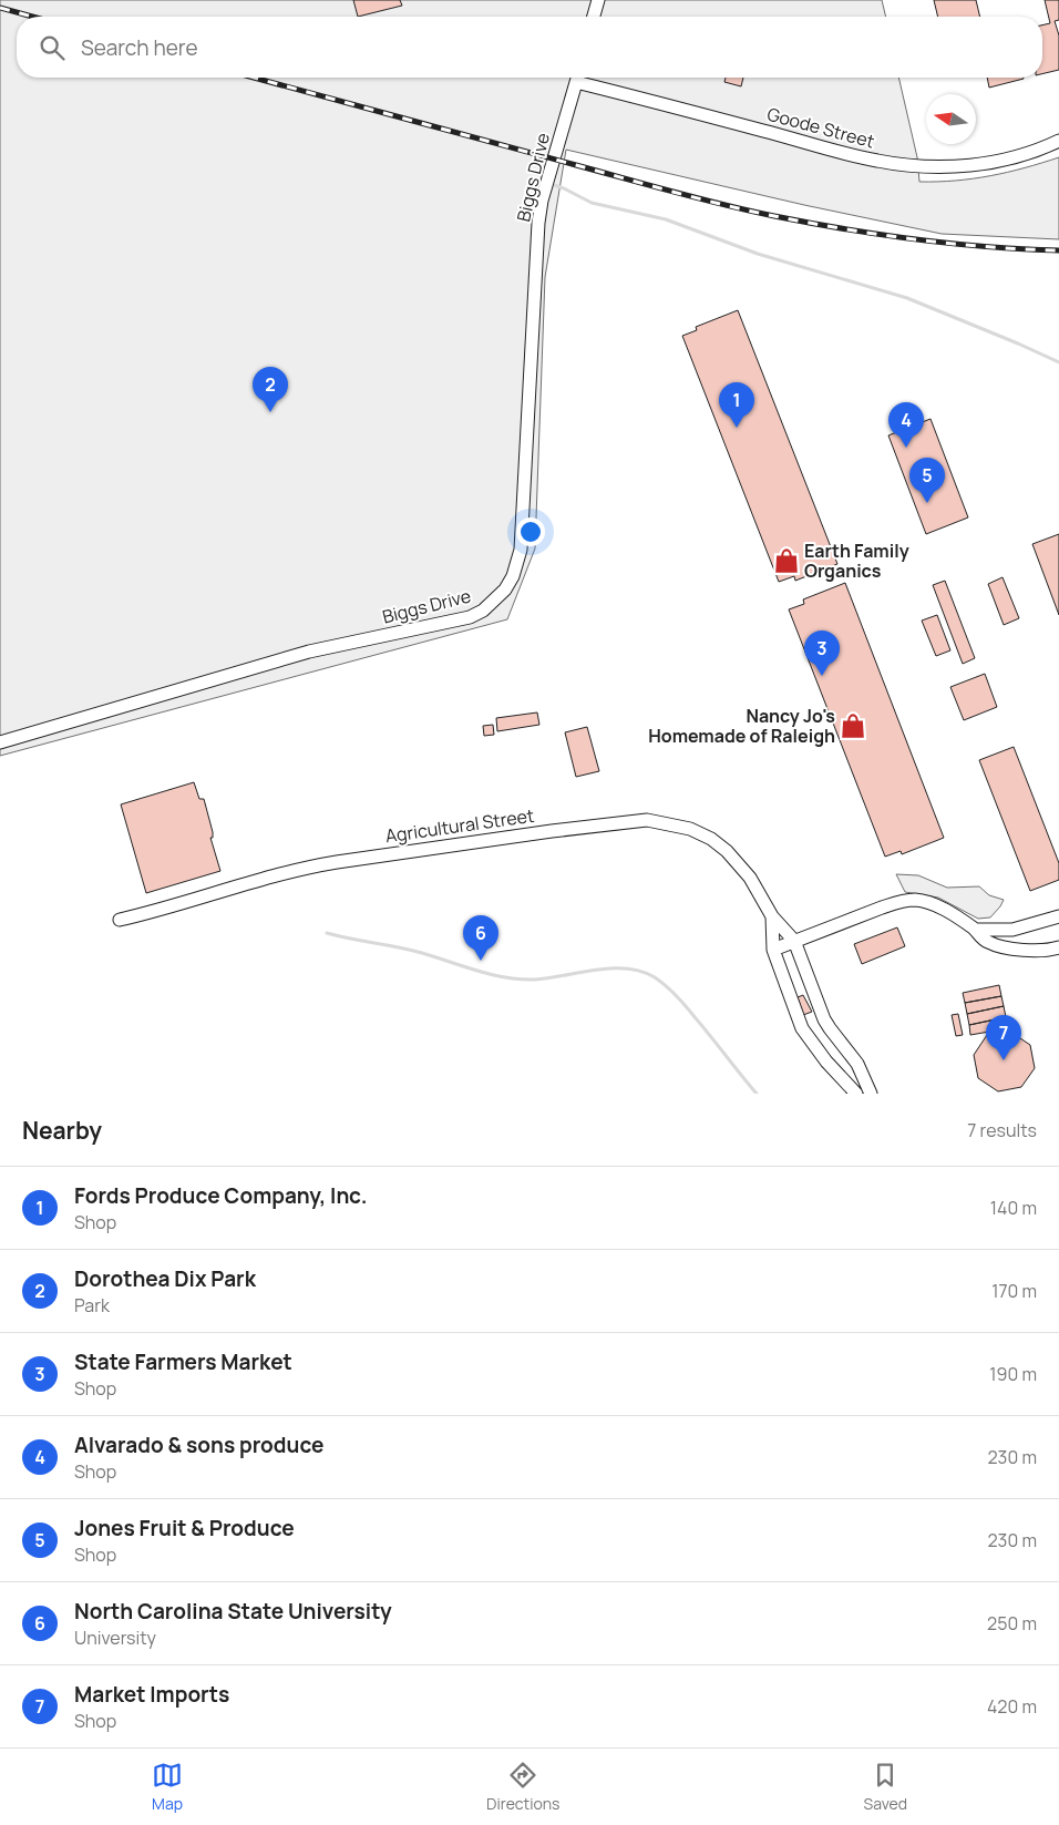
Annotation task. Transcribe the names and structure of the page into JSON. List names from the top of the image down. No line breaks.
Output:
{"streets":{"street":["Goode Street","Biggs Drive","Agricultural Street"]},"places":{"shop":["Earth Family Organics","Nancy Jo's Homemade of Raleigh"]},"north":"left","page":{"search":"Search here","pins":["2","1","4","5","3","6","7"],"heading":["Nearby","7 results"],"list":[{"mark":"1","name":"Fords Produce Company, Inc.","note":"Shop","value":"140 m"},{"mark":"2","name":"Dorothea Dix Park","note":"Park","value":"170 m"},{"mark":"3","name":"State Farmers Market","note":"Shop","value":"190 m"},{"mark":"4","name":"Alvarado & sons produce","note":"Shop","value":"230 m"},{"mark":"5","name":"Jones Fruit & Produce","note":"Shop","value":"230 m"},{"mark":"6","name":"North Carolina State University","note":"University","value":"250 m"},{"mark":"7","name":"Market Imports","note":"Shop","value":"420 m"}],"nav":["Map","Directions","Saved"]}}
